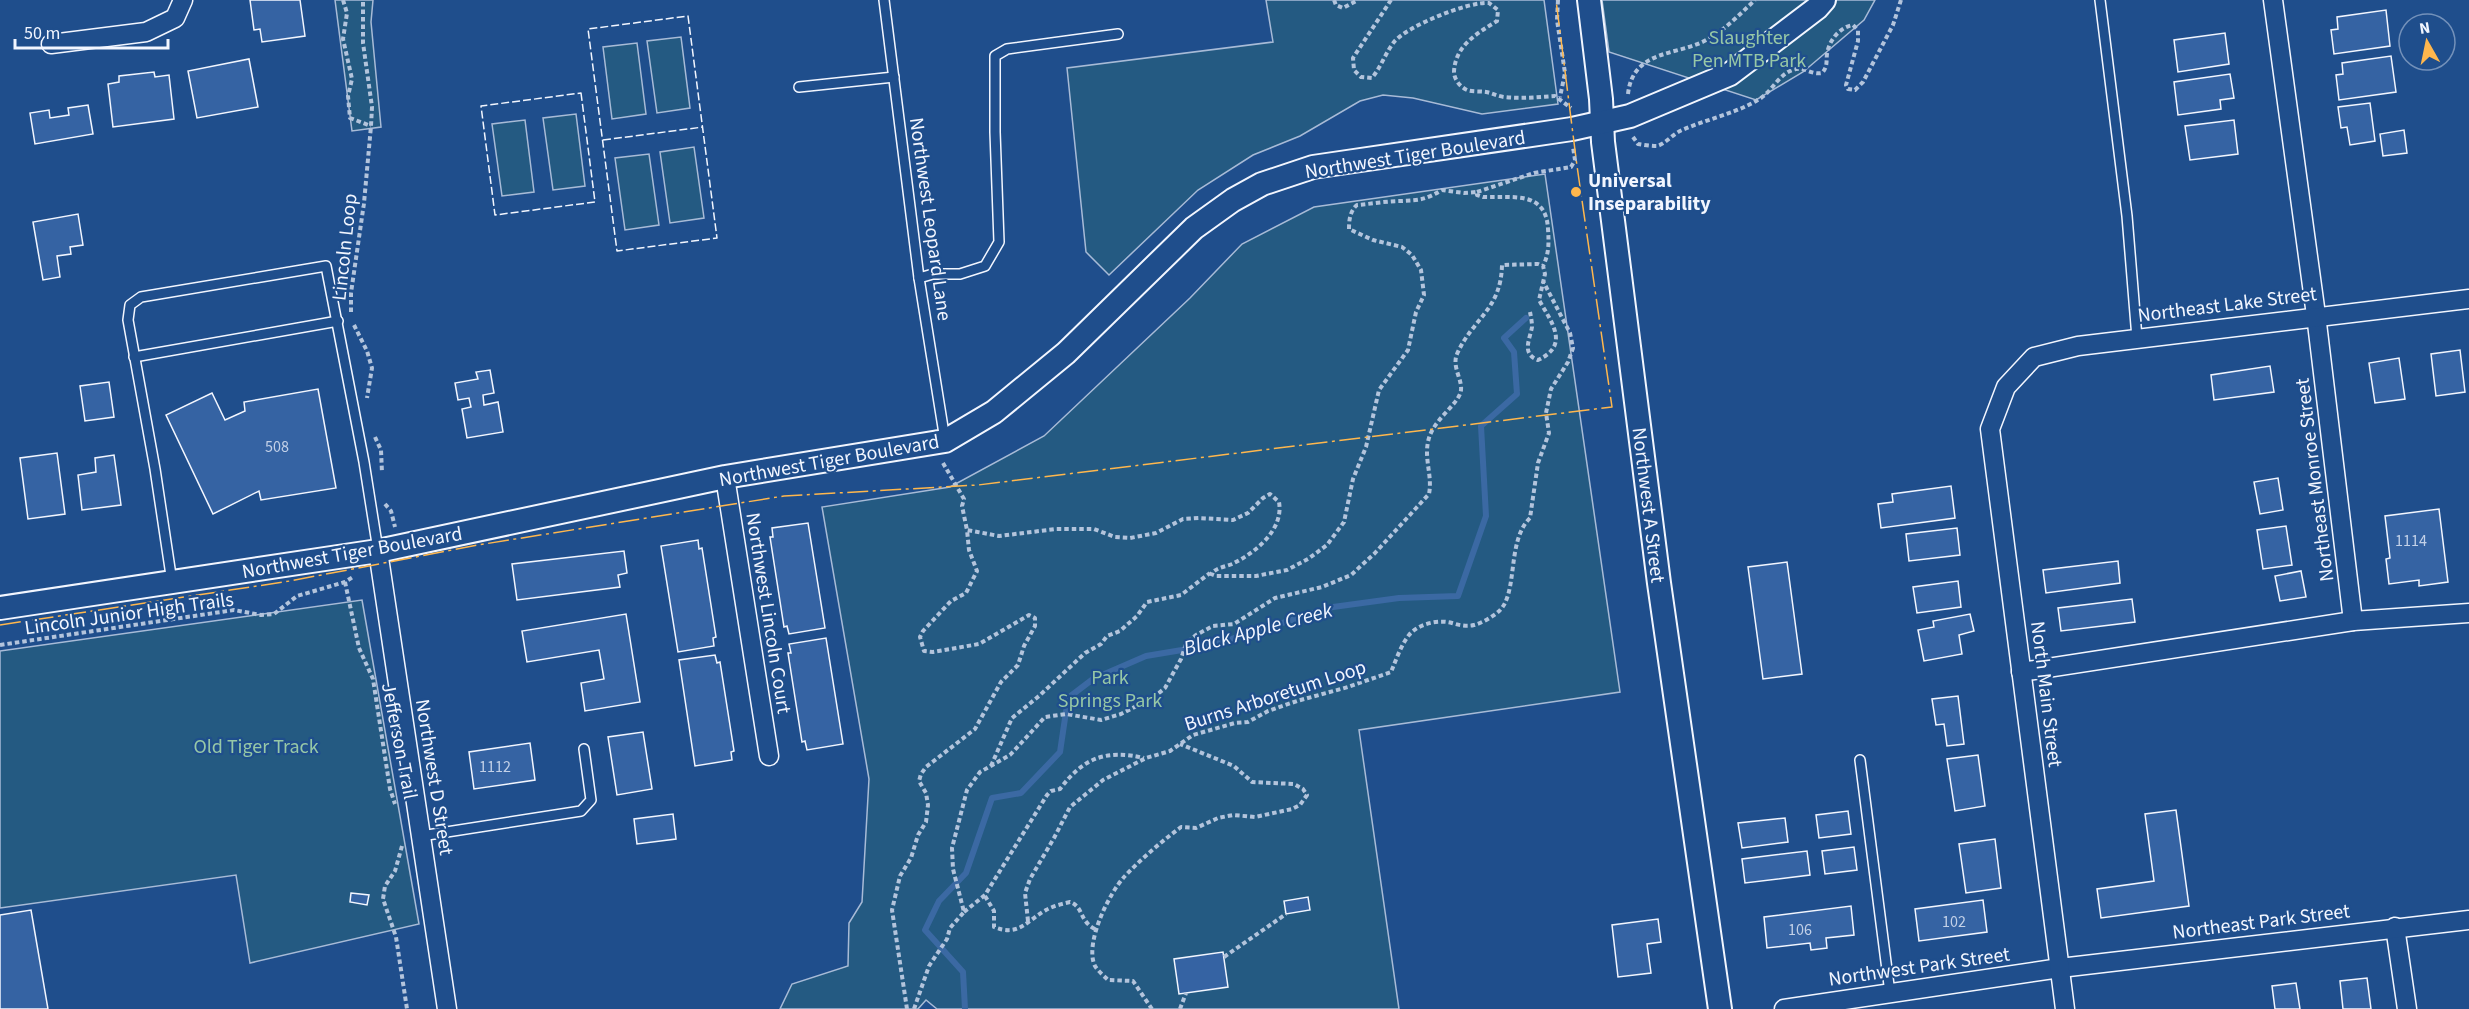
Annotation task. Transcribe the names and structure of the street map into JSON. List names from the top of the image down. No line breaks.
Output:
{"streets":{"street":["Northwest Tiger Boulevard","Northeast Lake Street","Northeast Monroe Street","Northwest A Street","Northwest Lincoln Court","North Main Street","Northwest D Street","Northeast Park Street","Northwest Park Street"],"lane":["Northwest Leopard Lane"],"path":["Lincoln Loop","Lincoln Junior High Trails","Burns Arboretum Loop","Jefferson Trail"]},"crossings":[["Northwest Tiger Boulevard","Northwest Leopard Lane"],["Northwest Tiger Boulevard","Northwest A Street"],["Northwest Tiger Boulevard","Northwest Lincoln Court"],["Northwest Tiger Boulevard","Northwest D Street"],["Northeast Lake Street","Northeast Monroe Street"],["Northeast Lake Street","North Main Street"],["Lincoln Junior High Trails","Jefferson Trail"],["North Main Street","Northeast Park Street"],["North Main Street","Northwest Park Street"],["Northeast Park Street","Northwest Park Street"]],"water":["Black Apple Creek"],"parks":["Slaughter Pen MTB Park","Park Springs Park","Old Tiger Track"],"places":["Universal Inseparability"],"house_numbers":["508","1114","1112","102","106"],"scale_bar":"50 m","north":"top"}
